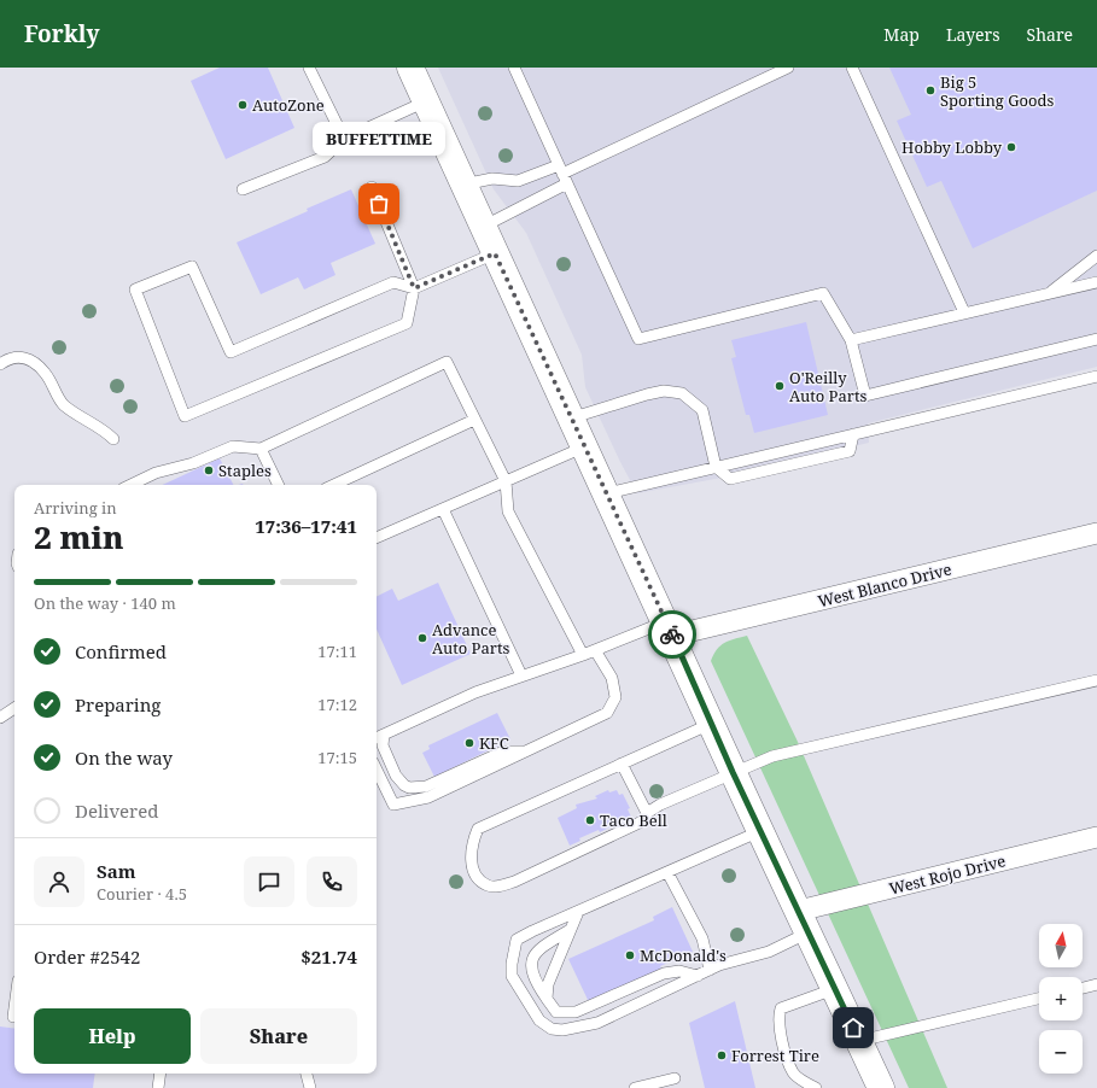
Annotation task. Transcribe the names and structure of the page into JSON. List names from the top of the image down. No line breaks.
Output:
{"streets":{"street":["West Blanco Drive","West Rojo Drive"]},"places":["Big 5 Sporting Goods","AutoZone","Hobby Lobby","BUFFETTIME","O'Reilly Auto Parts","Staples","Advance Auto Parts","KFC","Taco Bell","McDonald's","Forrest Tire"],"north":"top","page":{"header":"Forkly","nav":["Map","Layers","Share"],"bubble":"BUFFETTIME","heading":["2 min","Arriving in","17:36–17:41"],"panel":["Sam","Courier · 4.5","Order #2542","$21.74"],"bar":"On the way · 140 m","list":[["Confirmed","17:11"],["Preparing","17:12"],["On the way","17:15"],"Delivered"],"map_buttons":["+","−"],"buttons":["Help","Share"]}}
